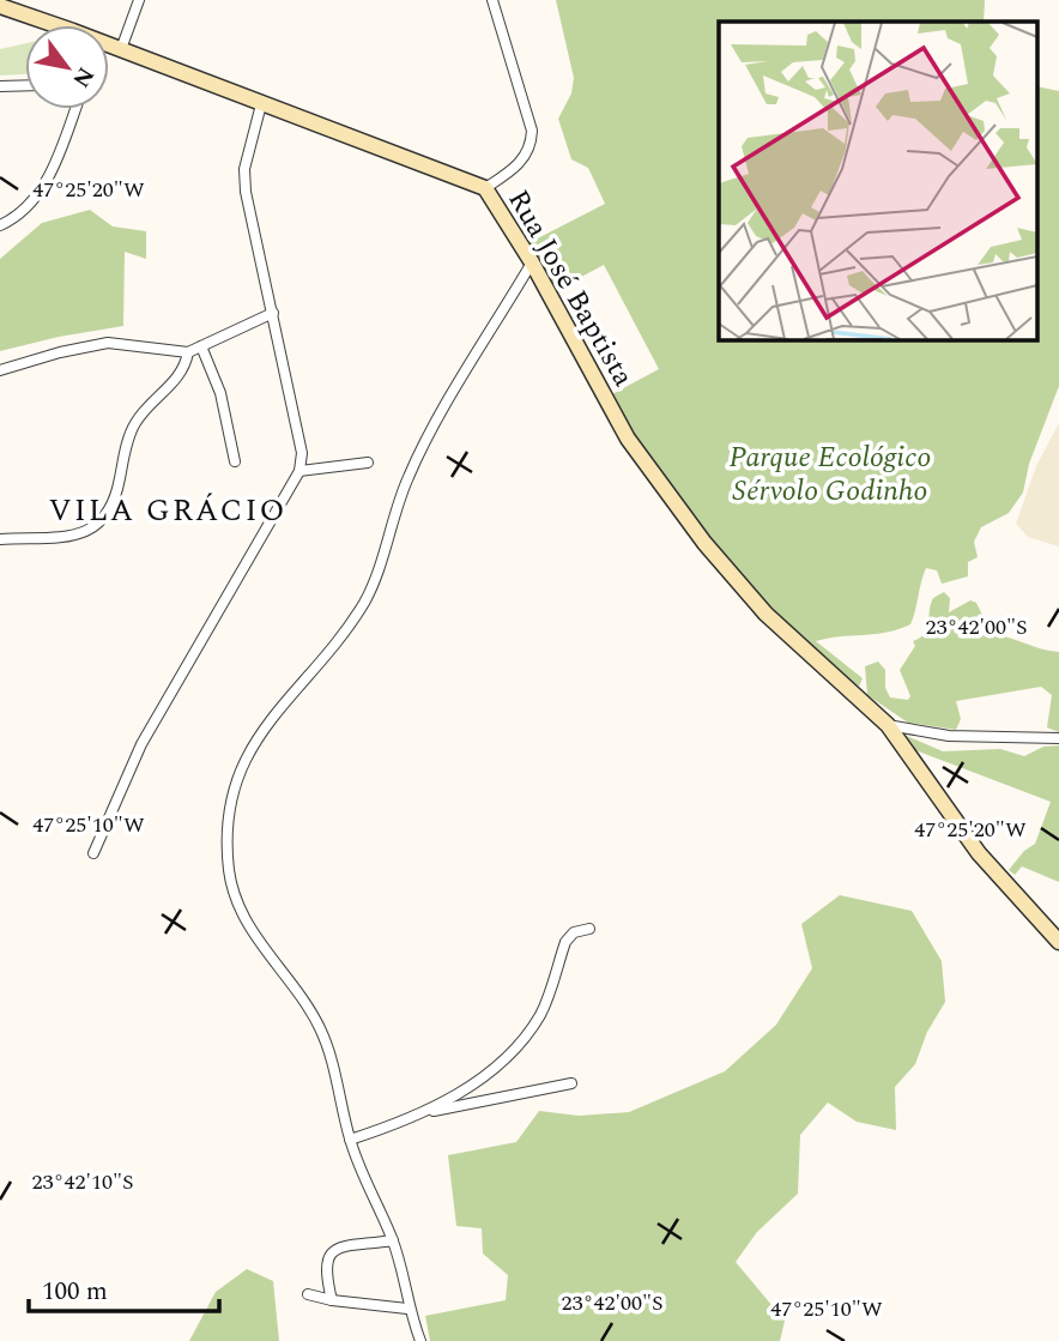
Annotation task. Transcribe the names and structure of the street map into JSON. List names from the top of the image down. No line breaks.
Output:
{"streets":{"street":["Rua José Baptista"]},"districts":["VILA GRÁCIO"],"parks":["Parque Ecológico Sérvolo Godinho"],"scale_bar":"100 m","north":"bottom right","coordinates":["47°25'20\"W","23°42'00\"S","47°25'10\"W","23°42'10\"S"]}
